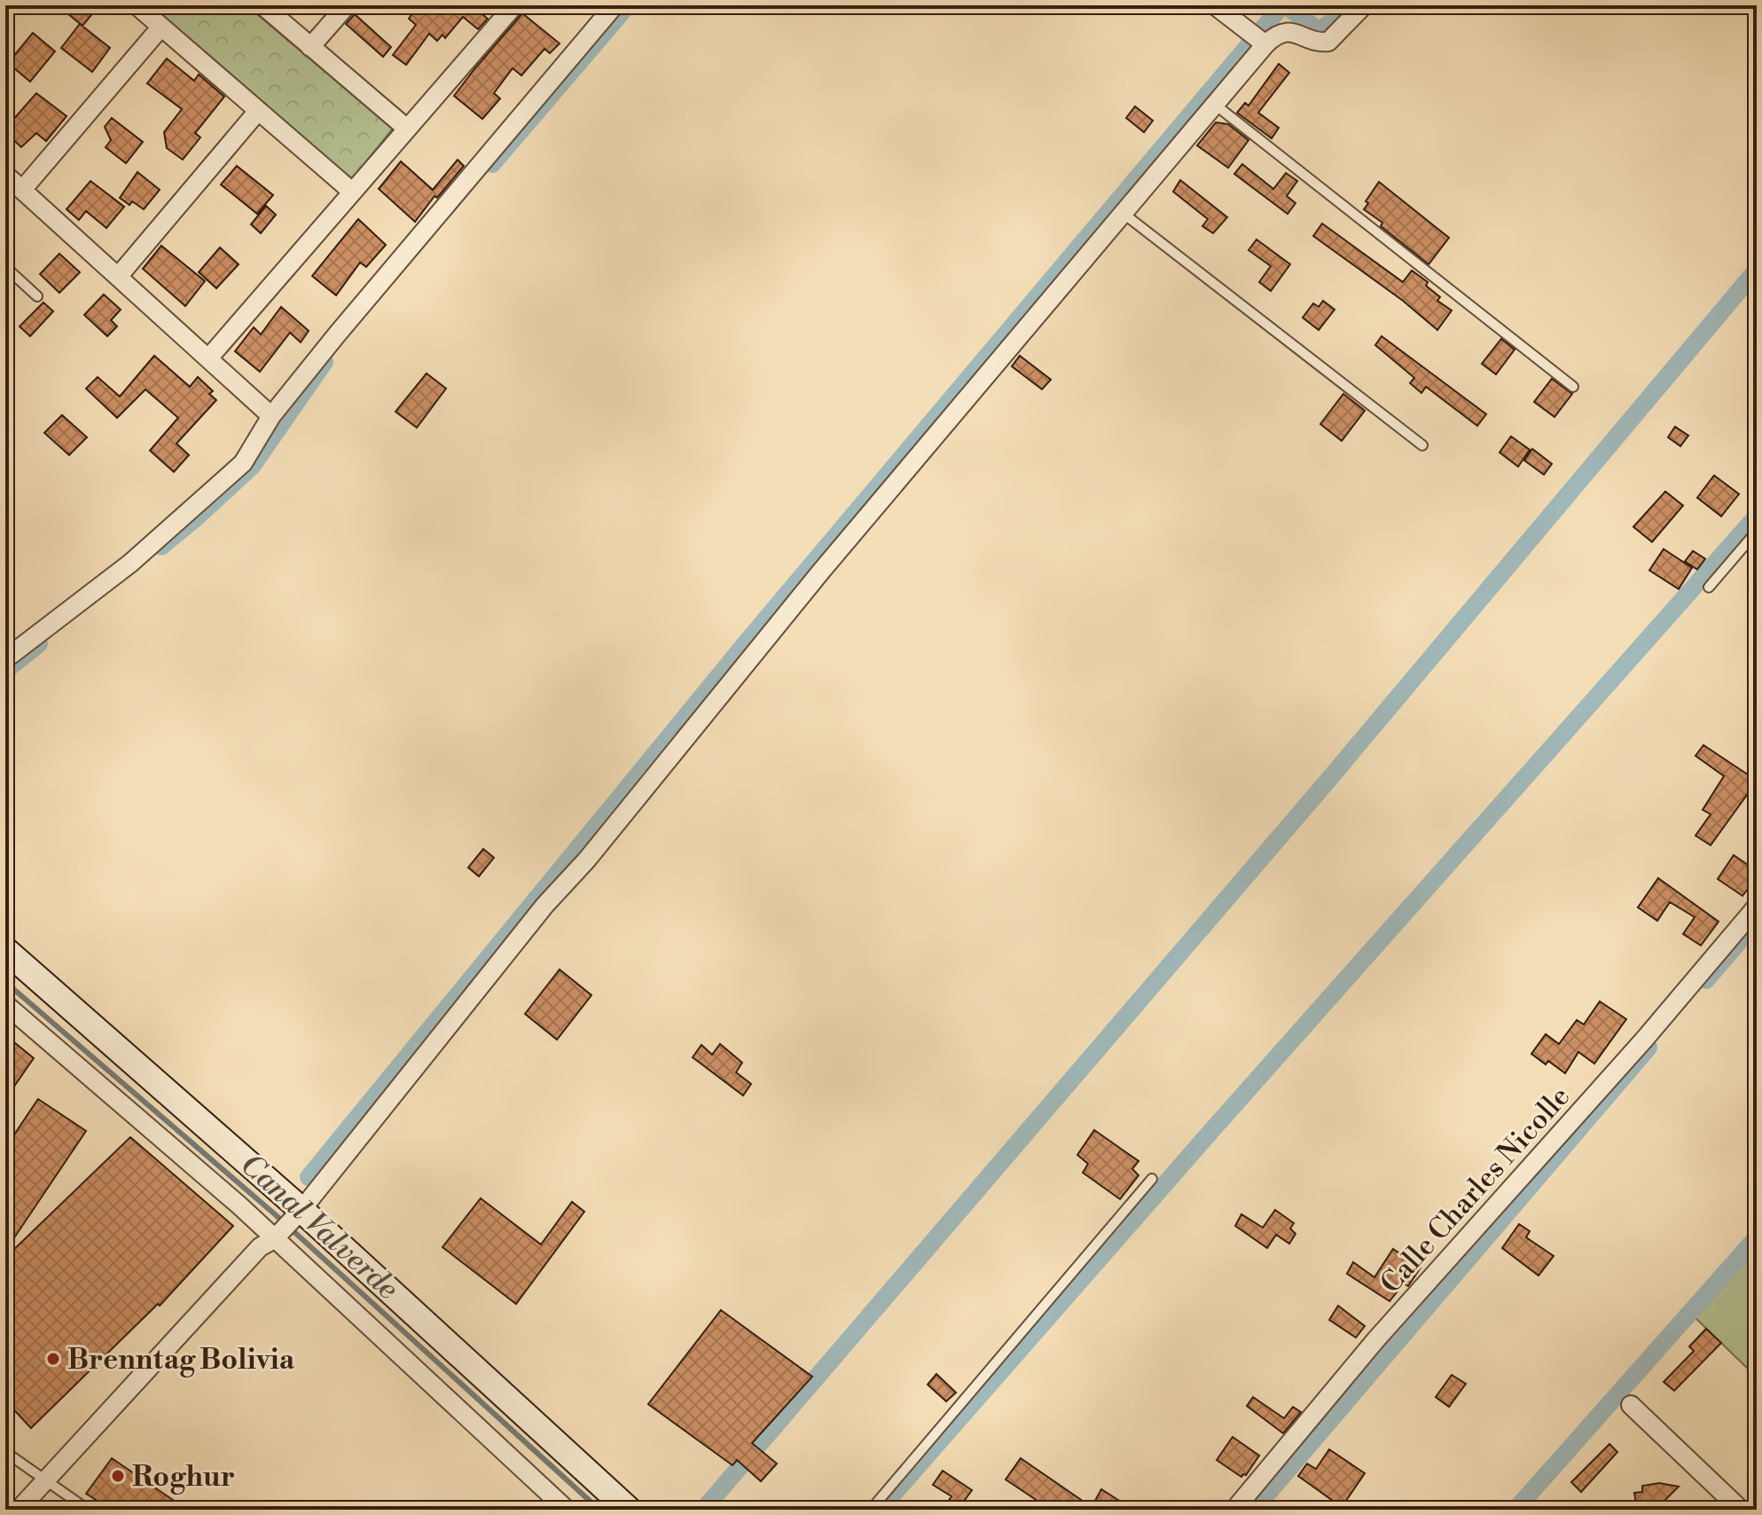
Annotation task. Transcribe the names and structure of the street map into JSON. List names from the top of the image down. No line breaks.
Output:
{"streets":{"street":["Calle Charles Nicolle"]},"water":["Canal Valverde"],"places":["Brenntag Bolivia","Roghur"]}
